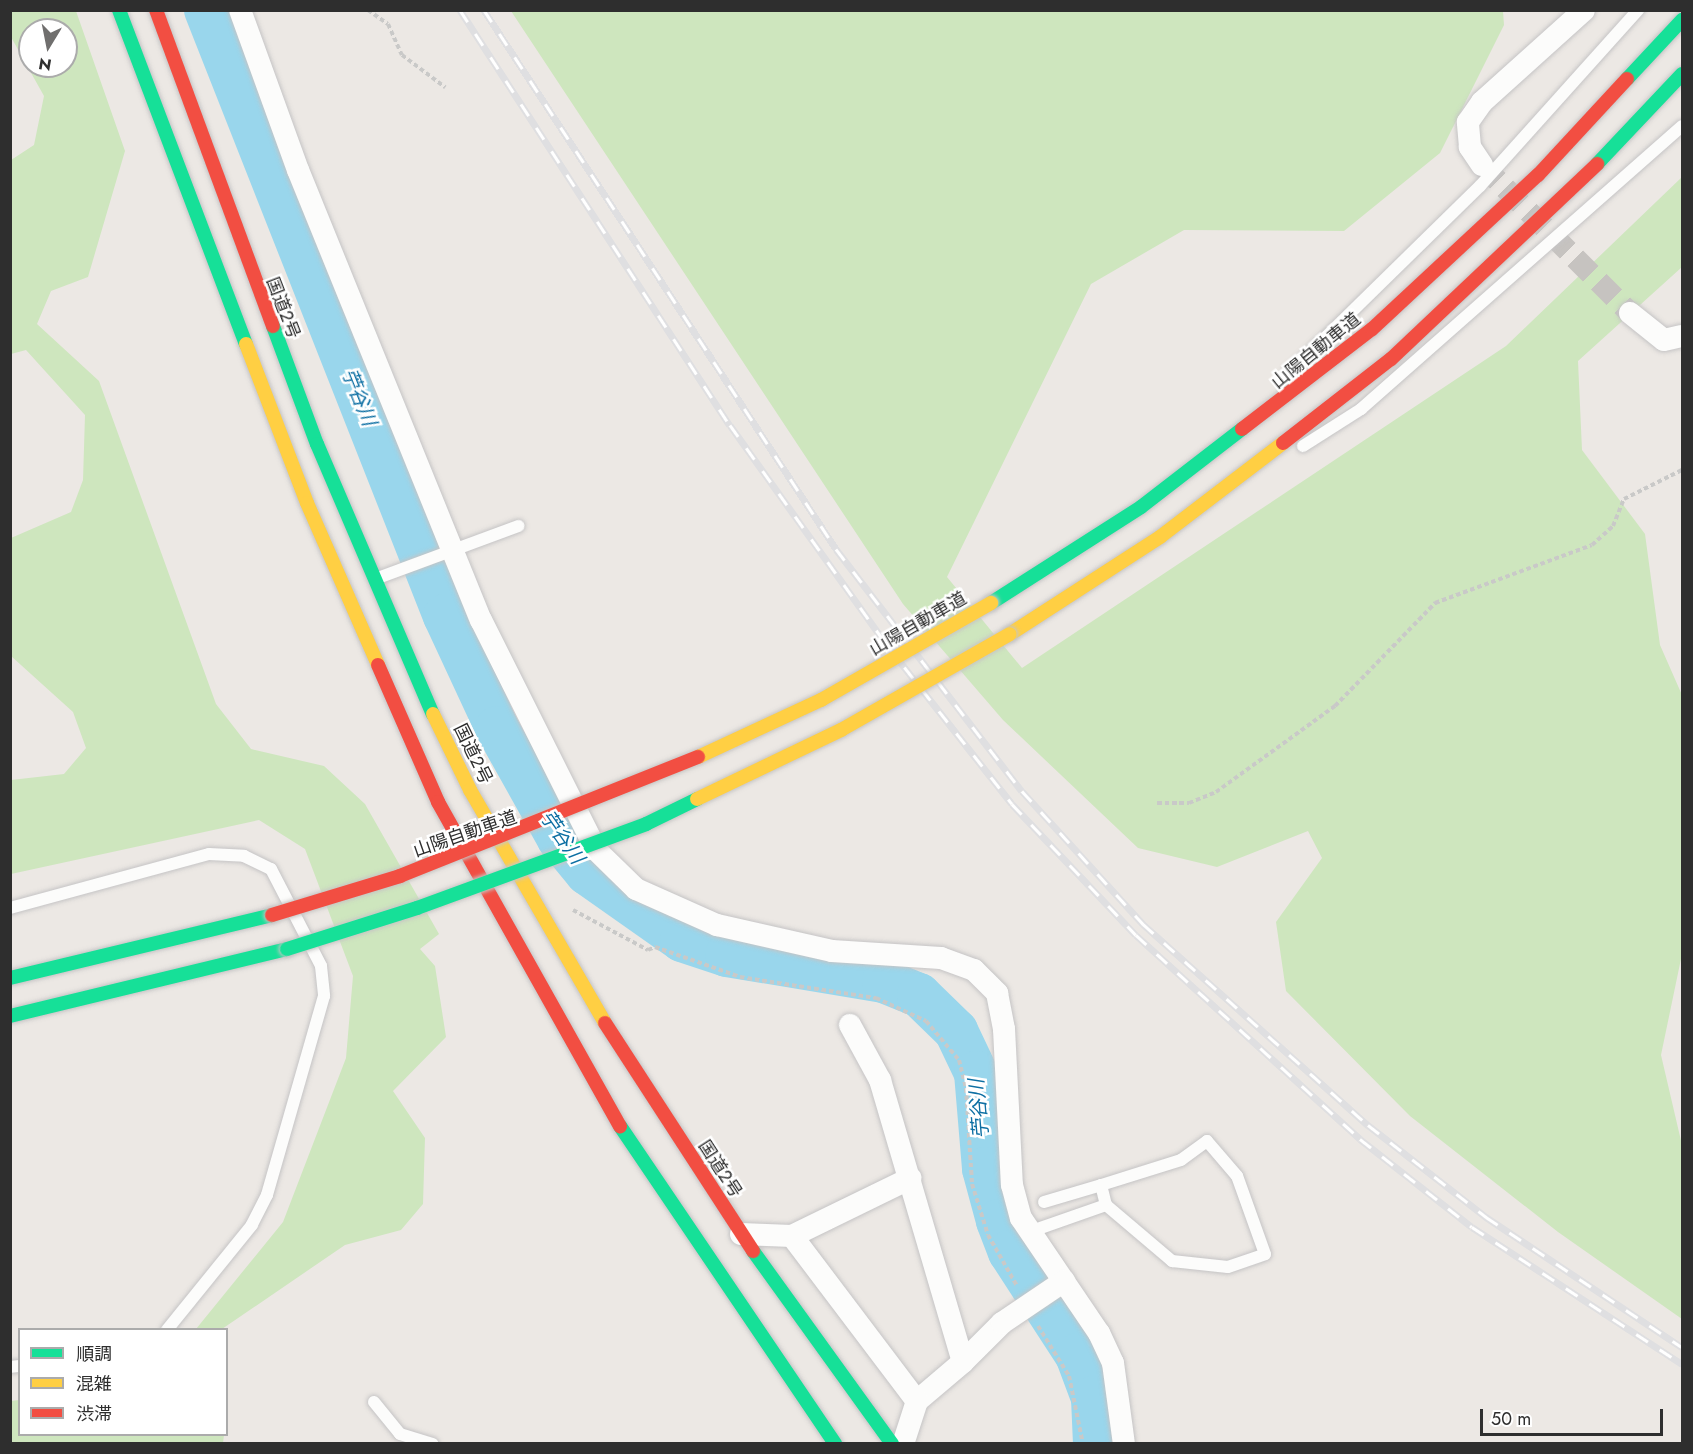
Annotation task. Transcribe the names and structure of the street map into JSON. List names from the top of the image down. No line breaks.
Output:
{"streets":{"highway":["国道2号","山陽自動車道"]},"water":["苧谷川"],"legend":["順調","混雑","渋滞"],"scale_bar":"50 m","north":"bottom"}
